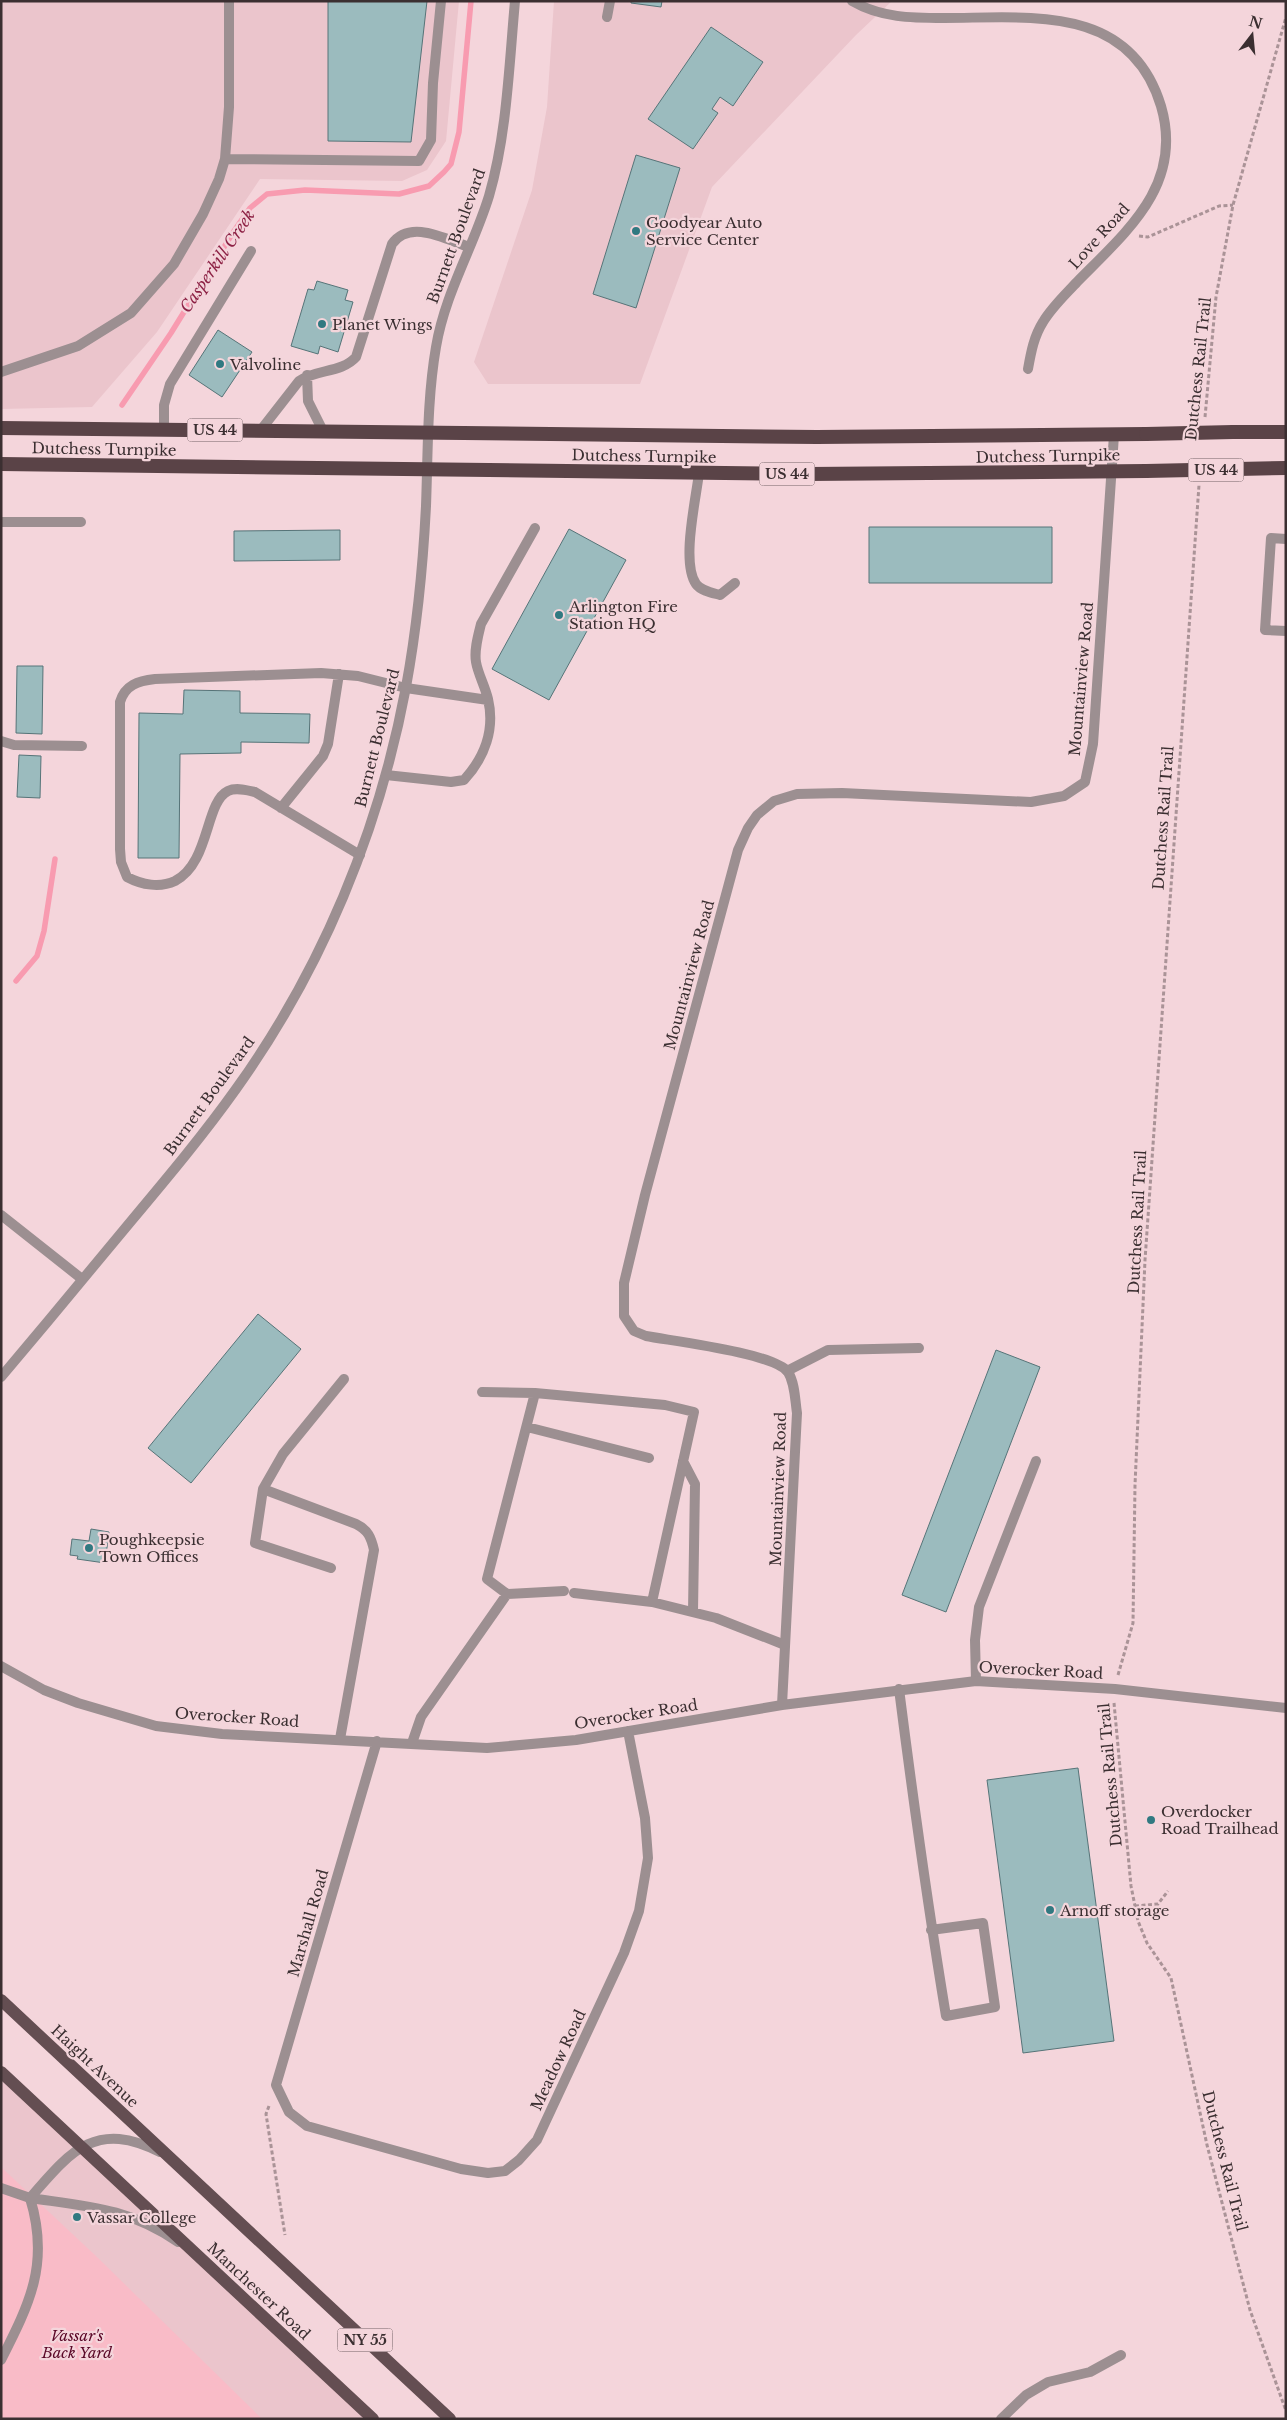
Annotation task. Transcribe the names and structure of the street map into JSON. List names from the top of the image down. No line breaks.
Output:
{"streets":{"highway":["US 44","Dutchess Turnpike"],"main road":["Haight Avenue","Manchester Road","NY 55"],"street":["Burnett Boulevard","Love Road","Mountainview Road","Overocker Road","Marshall Road","Meadow Road"],"path":["Dutchess Rail Trail"]},"crossings":[["Burnett Boulevard","Dutchess Turnpike"],["Dutchess Rail Trail","Overocker Road"],["Dutchess Turnpike","Mountainview Road"],["Mountainview Road","Overocker Road"],["Overocker Road","Marshall Road"],["Overocker Road","Meadow Road"],["Marshall Road","Meadow Road"],["Haight Avenue","NY 55"]],"water":["Casperkill Creek"],"parks":["Vassar's Back Yard"],"places":["Goodyear Auto Service Center","Planet Wings","Valvoline","Arlington Fire Station HQ","Poughkeepsie Town Offices","Overdocker Road Trailhead","Arnoff storage","Vassar College"],"north":"top"}
